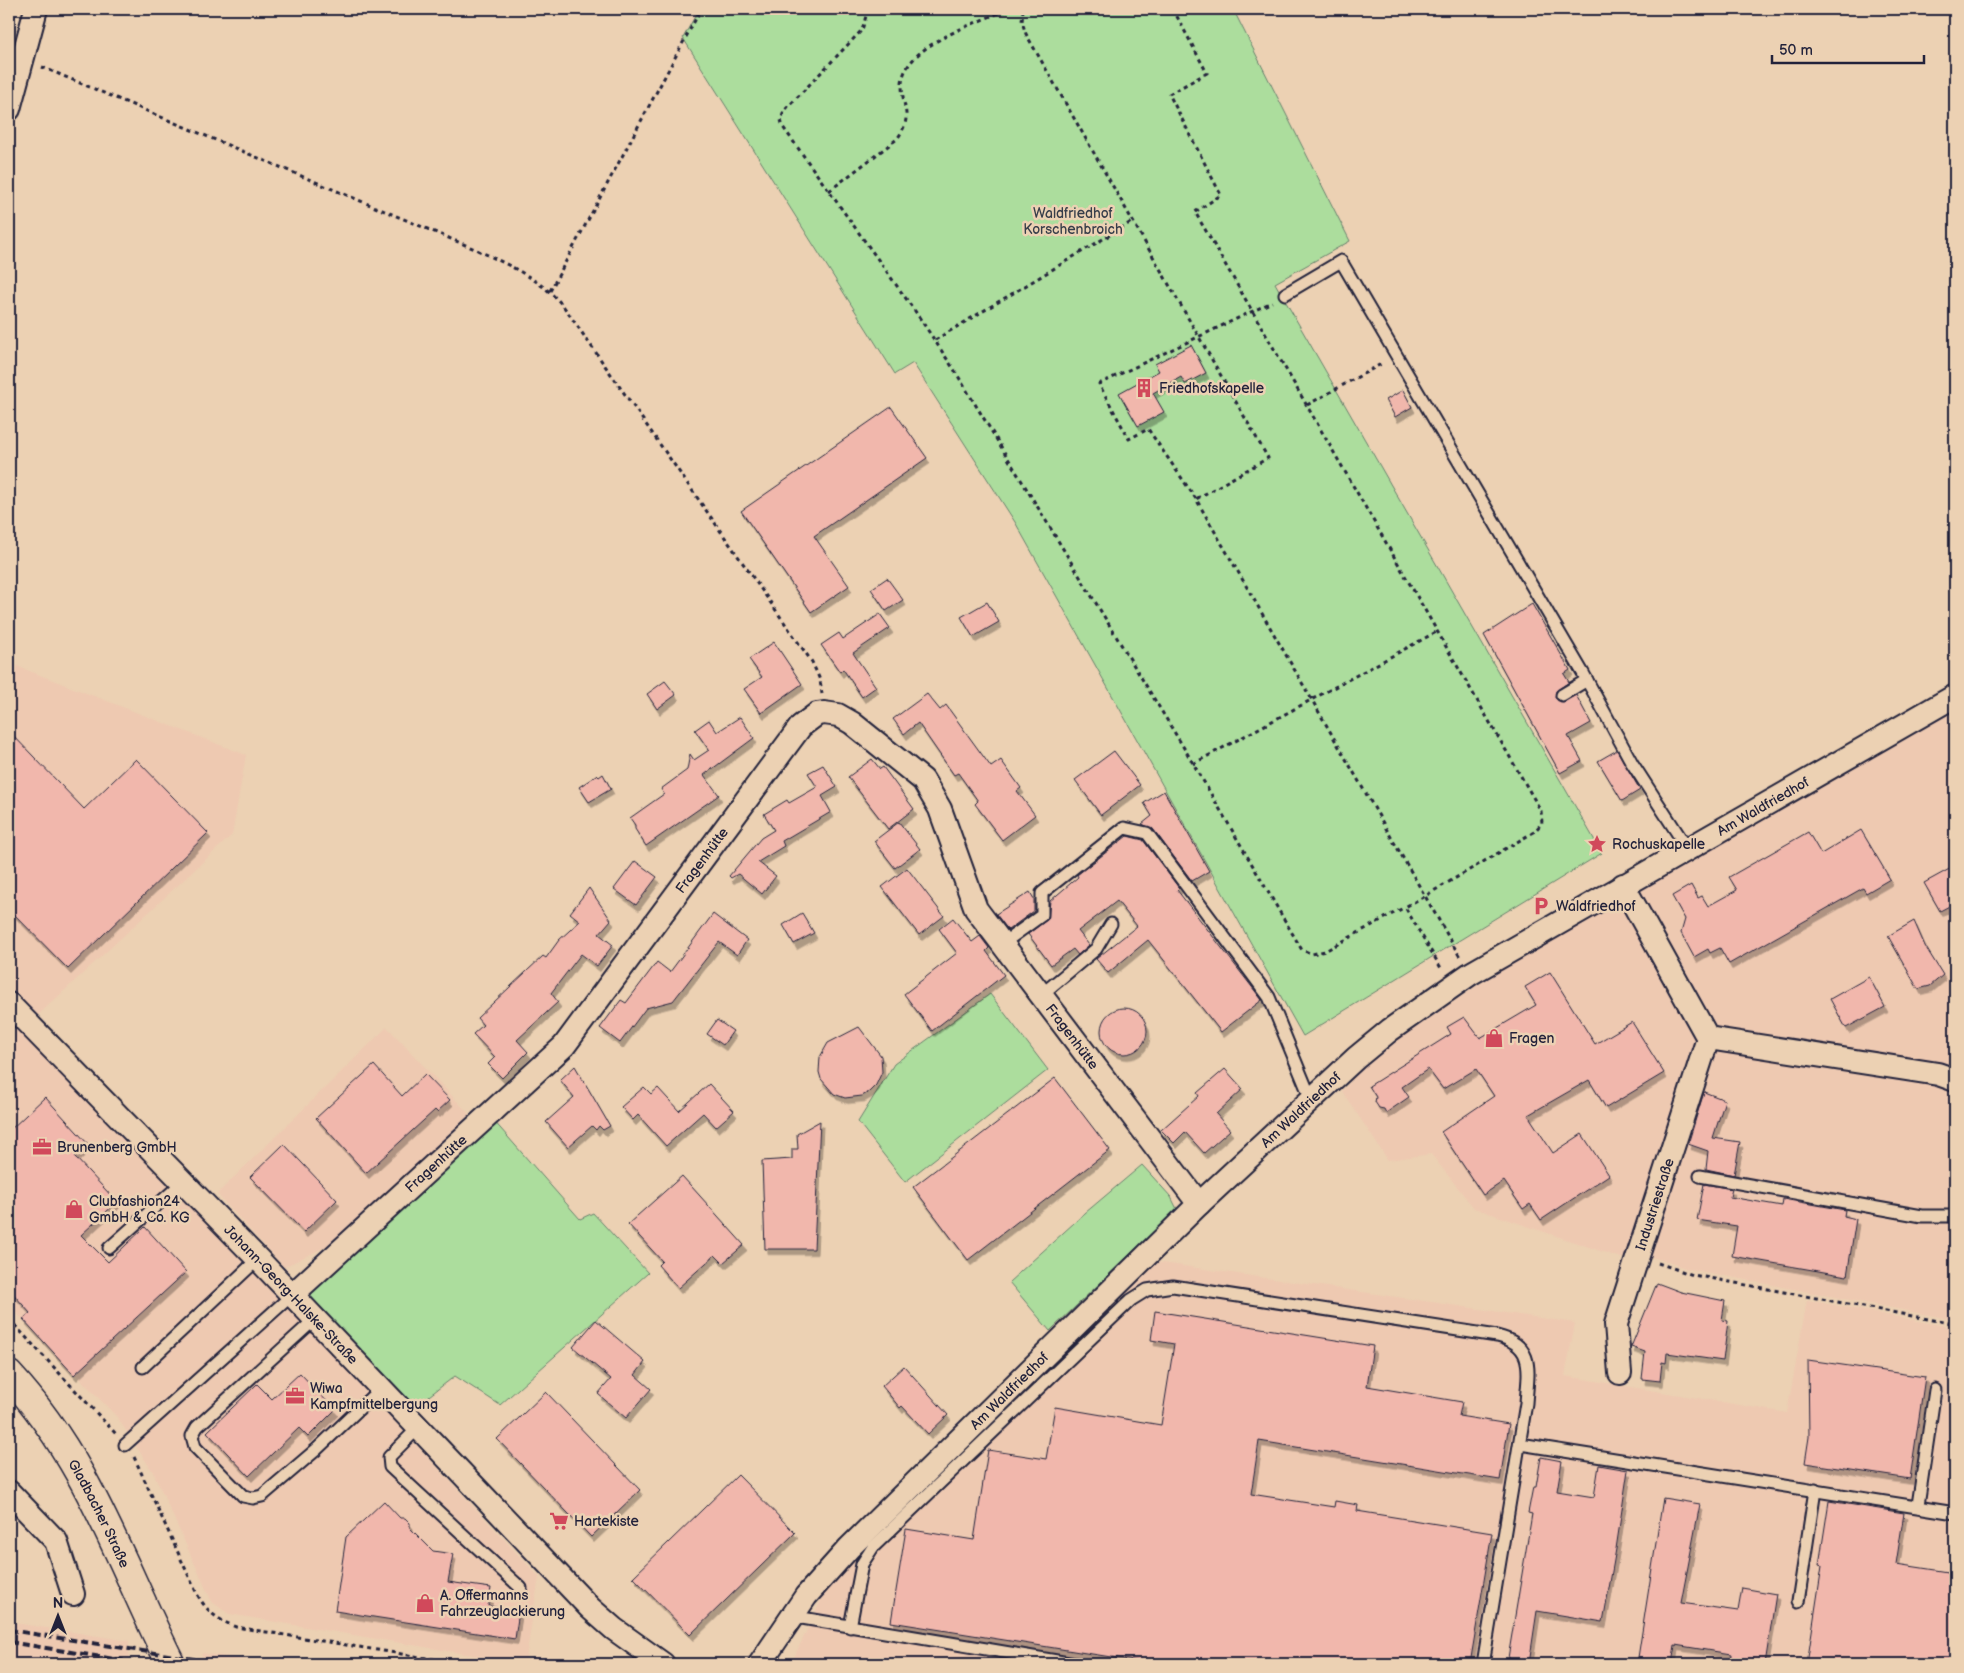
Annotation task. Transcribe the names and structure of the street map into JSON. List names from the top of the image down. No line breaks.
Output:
{"streets":{"street":["Am Waldfriedhof","Fragenhütte","Industriestraße","Johann-Georg-Halske-Straße","Gladbacher Straße"]},"crossings":[["Am Waldfriedhof","Fragenhütte"],["Fragenhütte","Johann-Georg-Halske-Straße"]],"parks":["Waldfriedhof Korschenbroich"],"places":{"building":["Friedhofskapelle"],"place":["Rochuskapelle"],"parking":["Waldfriedhof"],"shop":["Fragen","Clubfashion24 GmbH & Co. KG","A. Offermanns Fahrzeuglackierung"],"office":["Brunenberg GmbH","Wiwa Kampfmittelbergung"],"supermarket":["Hartekiste"]},"scale_bar":"50 m","north":"top"}
